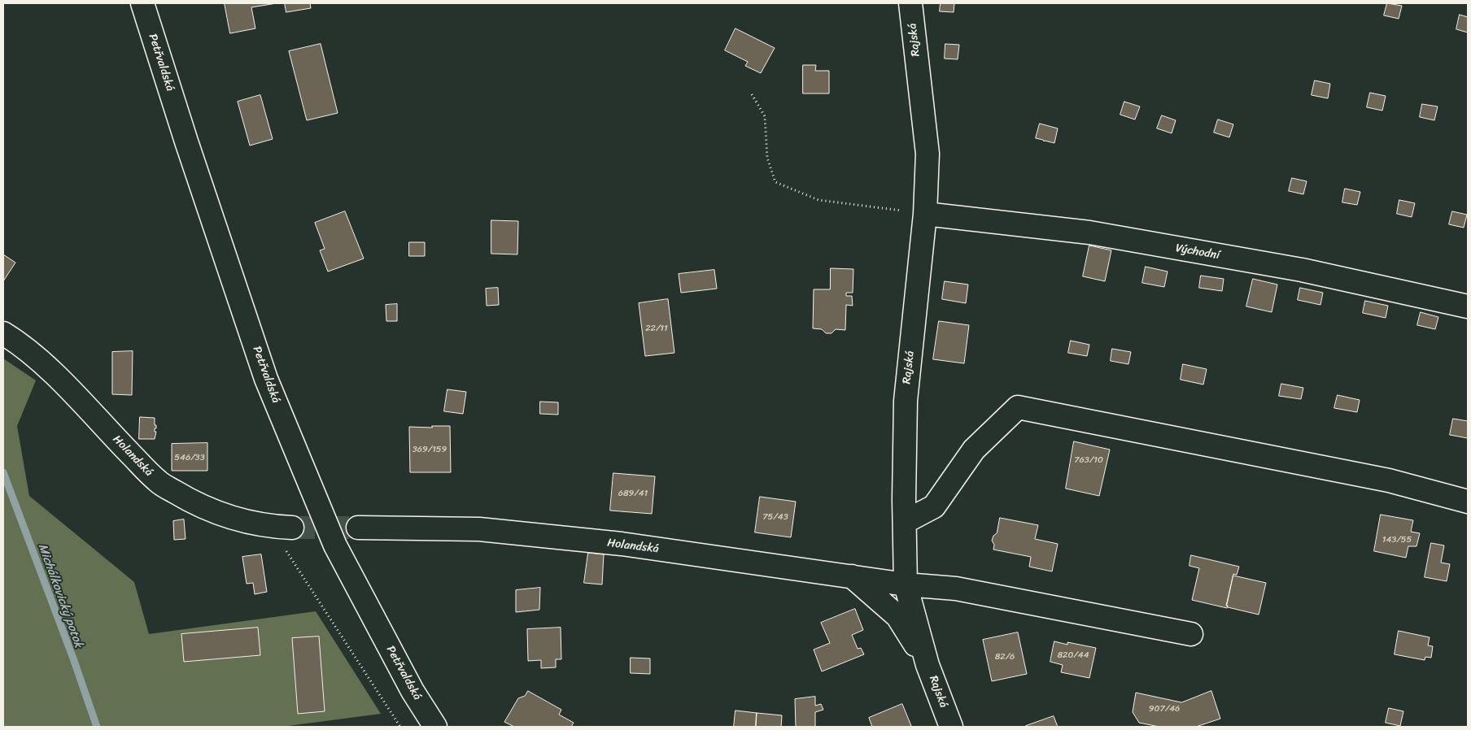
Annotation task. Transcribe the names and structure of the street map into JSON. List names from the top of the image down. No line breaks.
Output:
{"streets":{"street":["Rajská","Petřvaldská","Východní","Holandská"]},"crossings":[["Rajská","Východní"],["Rajská","Holandská"]],"water":["Michálkovický potok"],"house_numbers":["22/11","369/159","546/33","763/10","689/41","75/43","143/55","820/44","82/6","907/46"]}
